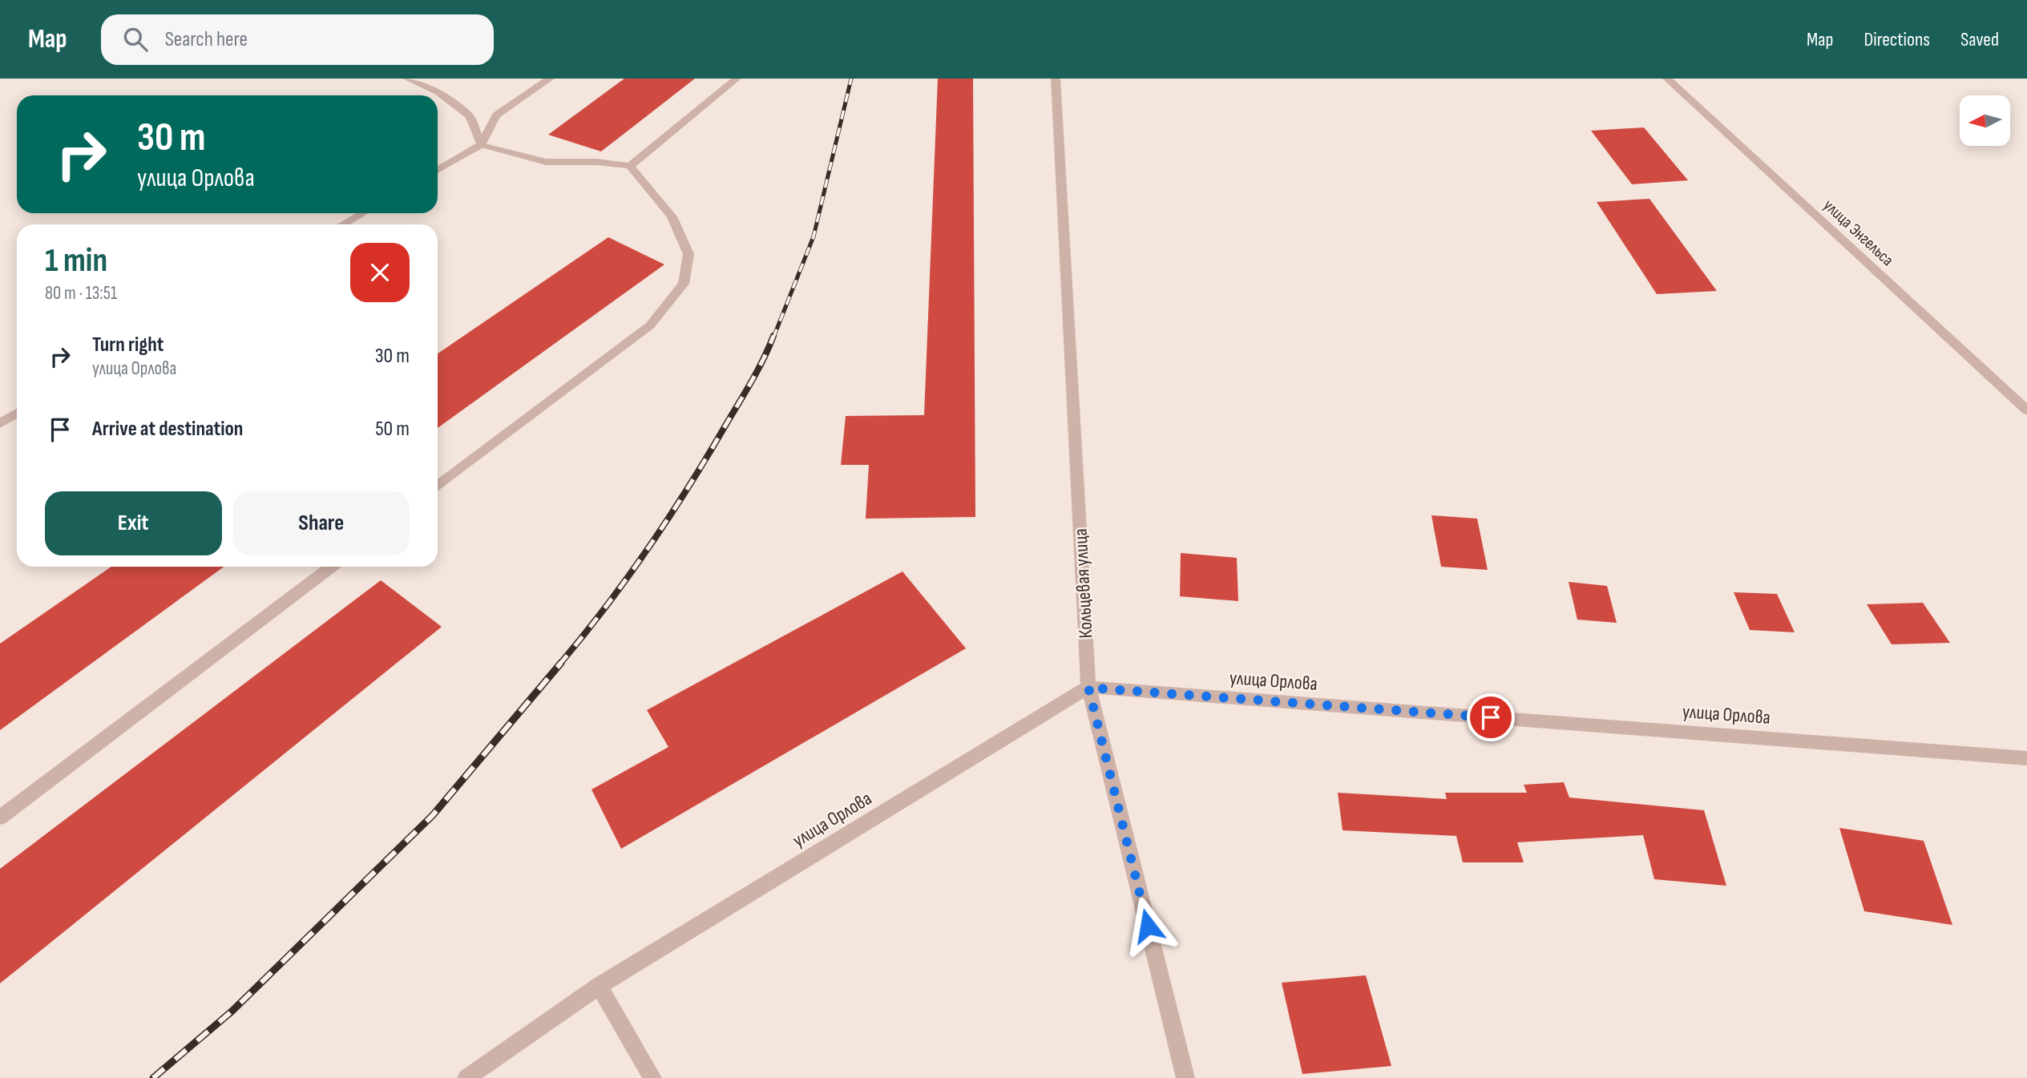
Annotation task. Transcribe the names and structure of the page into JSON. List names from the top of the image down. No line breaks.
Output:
{"streets":{"street":["улица Энгельса","Кольцевая улица","улица Орлова"]},"crossings":[["Кольцевая улица","улица Орлова"]],"north":"left","page":{"header":"Map","search":"Search here","nav":["Map","Directions","Saved"],"turn":["30 m","улица Орлова"],"heading":["1 min","80 m · 13:51"],"list":[{"name":"Turn right","note":"улица Орлова","value":"30 m"},{"name":"Arrive at destination","value":"50 m"}],"buttons":["Exit","Share"]}}
